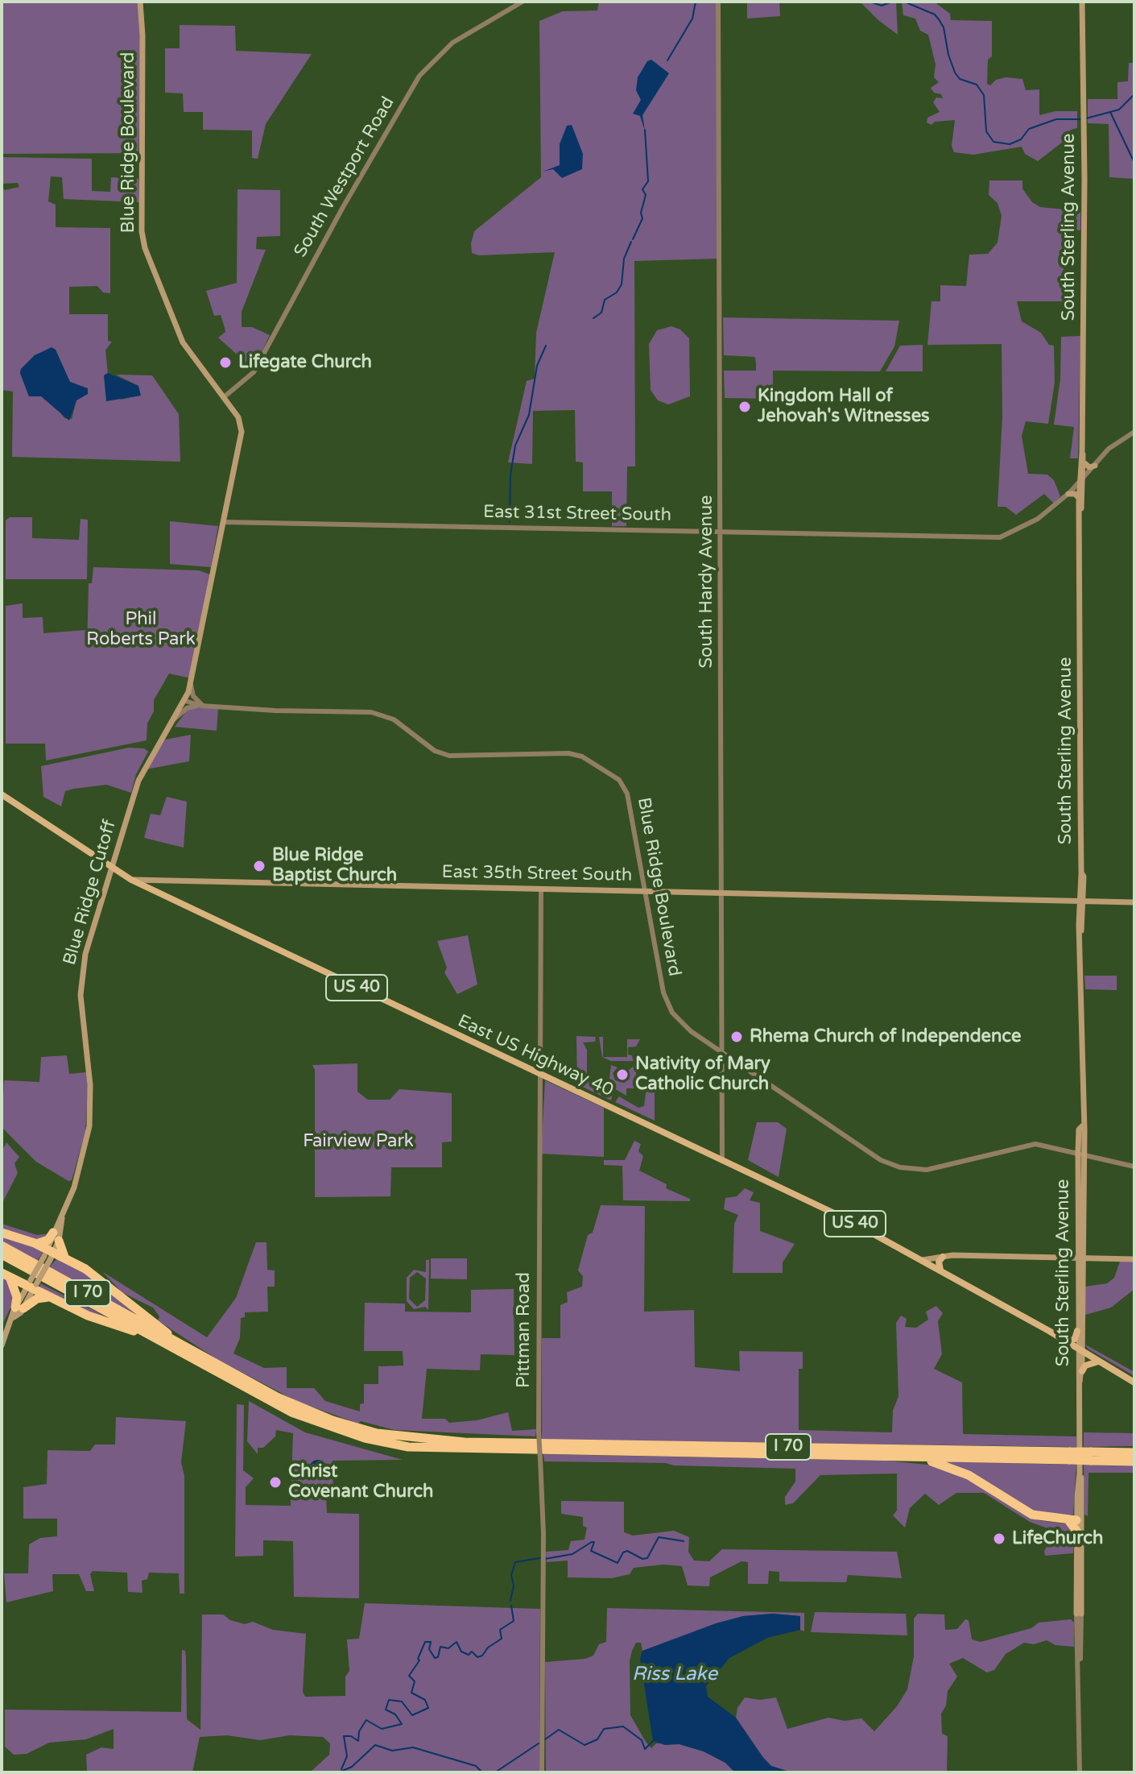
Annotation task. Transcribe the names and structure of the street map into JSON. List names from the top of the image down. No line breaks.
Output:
{"streets":{"highway":["I 70"],"main road":["Blue Ridge Boulevard","South Sterling Avenue","East 35th Street South","Blue Ridge Cutoff","US 40","East US Highway 40"],"street":["South Westport Road","East 31st Street South","South Hardy Avenue","Pittman Road"]},"crossings":[["Blue Ridge Boulevard","South Westport Road"],["Blue Ridge Boulevard","South Sterling Avenue"],["Blue Ridge Boulevard","East 31st Street South"],["Blue Ridge Boulevard","South Hardy Avenue"],["Blue Ridge Boulevard","East 35th Street South"],["Blue Ridge Boulevard","Blue Ridge Cutoff"],["South Sterling Avenue","East 35th Street South"],["South Sterling Avenue","US 40"],["East 31st Street South","South Hardy Avenue"],["South Hardy Avenue","East 35th Street South"],["South Hardy Avenue","East US Highway 40"],["East 35th Street South","US 40"],["East 35th Street South","East US Highway 40"],["East 35th Street South","Pittman Road"],["Blue Ridge Cutoff","US 40"],["US 40","East US Highway 40"],["East US Highway 40","Pittman Road"]],"water":["Riss Lake"],"parks":["Phil Roberts Park","Fairview Park"],"places":["Lifegate Church","Kingdom Hall of Jehovah's Witnesses","Blue Ridge Baptist Church","Rhema Church of Independence","Nativity of Mary Catholic Church","Christ Covenant Church","LifeChurch"]}
